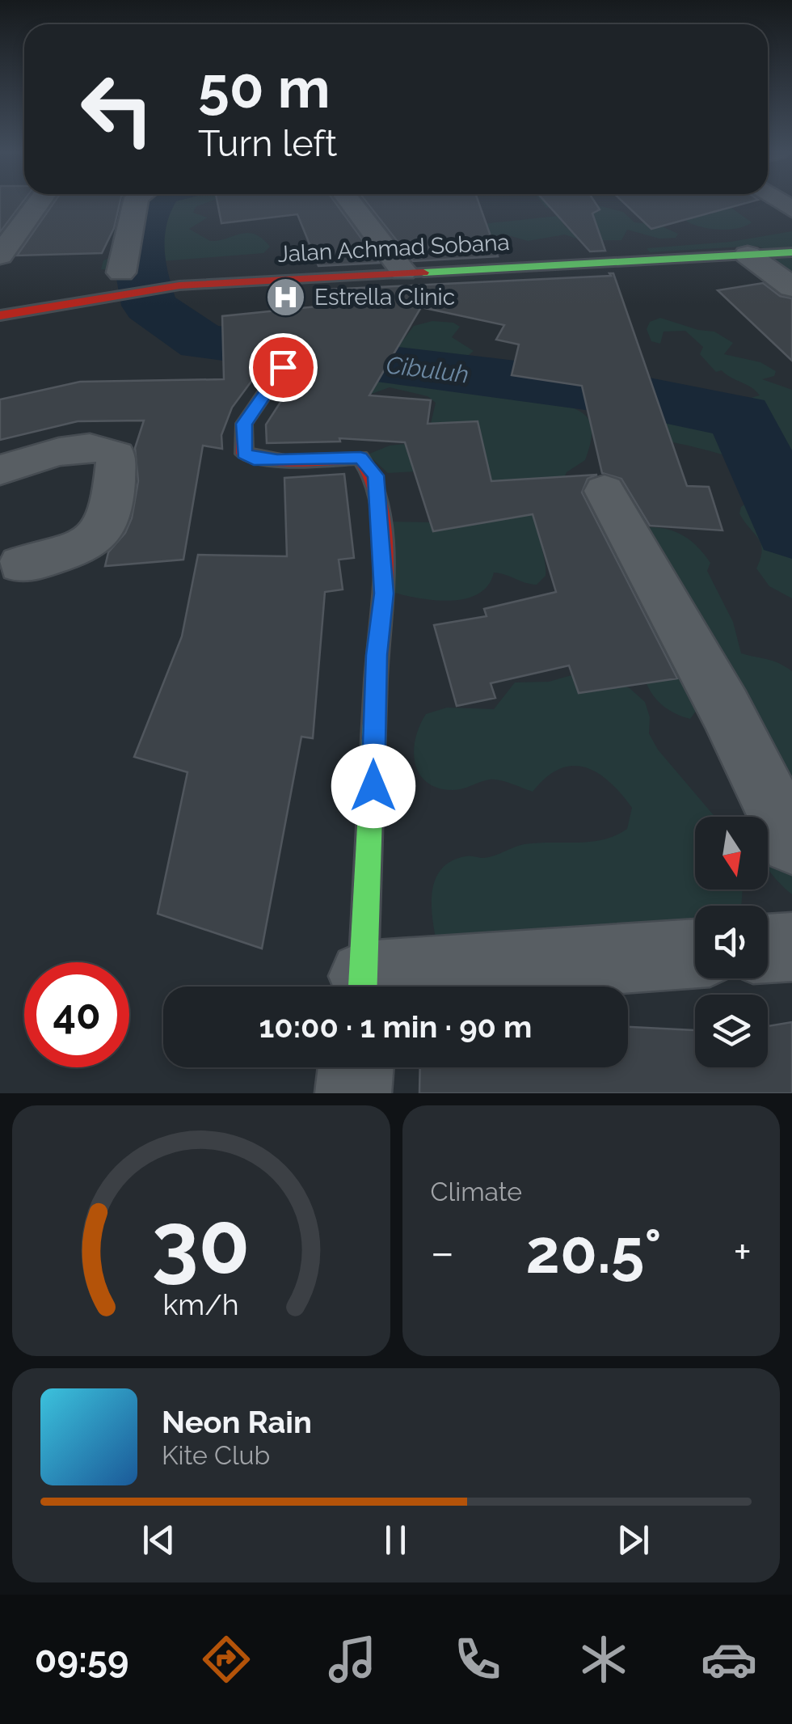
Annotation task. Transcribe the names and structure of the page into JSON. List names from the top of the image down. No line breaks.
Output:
{"streets":{"main road":["Jalan Achmad Sobana"]},"water":["Cibuluh"],"places":{"hospital":["Estrella Clinic"]},"north":"bottom","page":{"turn":["50 m","Turn left"],"limit":"40","trip":"10:00 · 1 min · 90 m","tile":"Climate","heat":["−","20.5°","+"],"song":["Neon Rain","Kite Club"],"tabs":"09:59","gauge":["30","km/h"]}}
